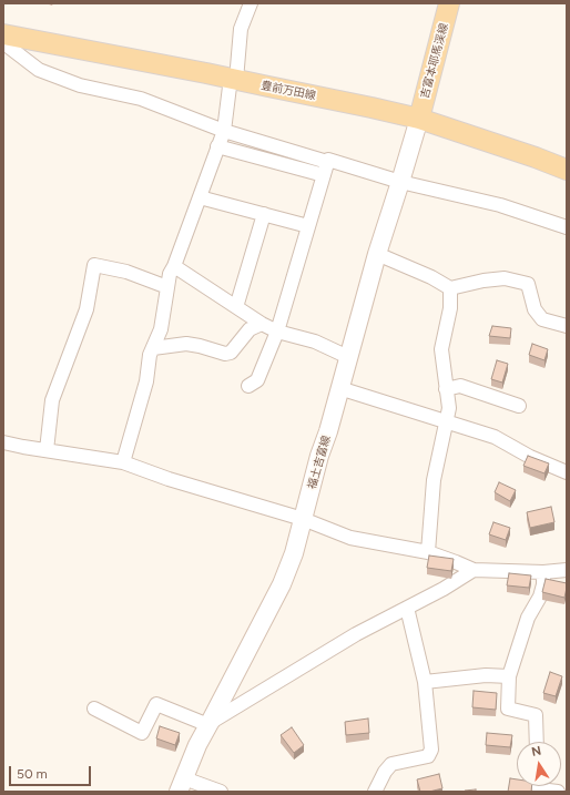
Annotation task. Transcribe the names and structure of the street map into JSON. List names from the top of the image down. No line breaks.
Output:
{"streets":{"main road":["吉富本耶馬渓線","豊前万田線","福土吉富線"]},"crossings":[["吉富本耶馬渓線","豊前万田線"],["吉富本耶馬渓線","福土吉富線"],["豊前万田線","福土吉富線"]],"scale_bar":"50 m","north":"top"}
